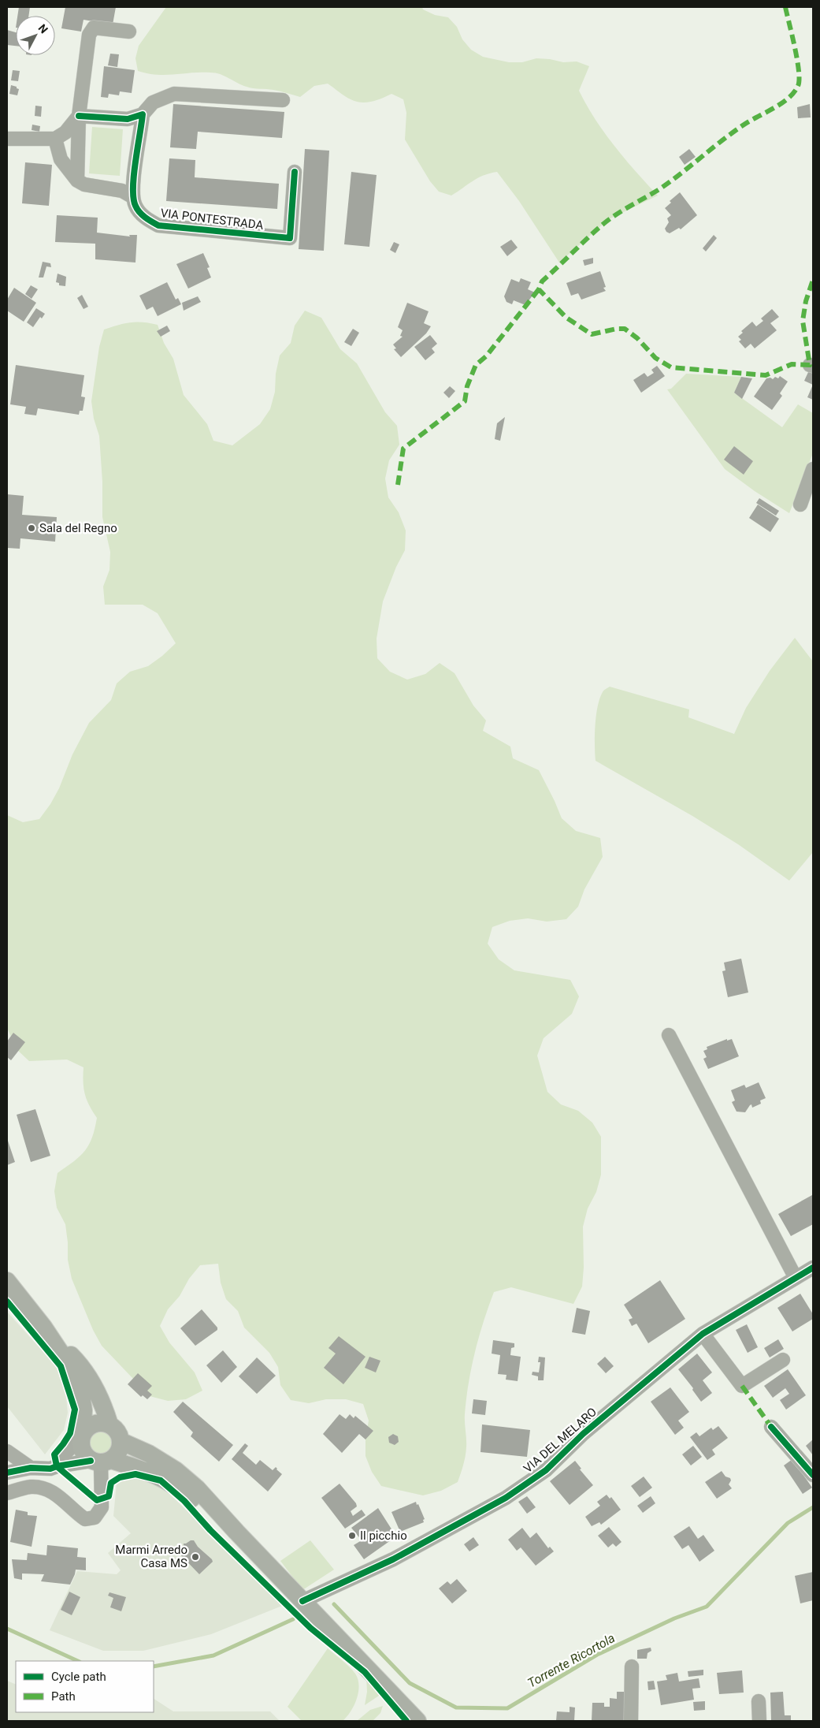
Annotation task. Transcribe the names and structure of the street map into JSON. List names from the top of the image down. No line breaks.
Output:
{"streets":{"street":["VIA PONTESTRADA","VIA DEL MELARO"]},"water":["Torrente Ricortola"],"places":["Sala del Regno","Il picchio","Marmi Arredo Casa MS"],"legend":["Cycle path","Path"],"north":"top right"}
